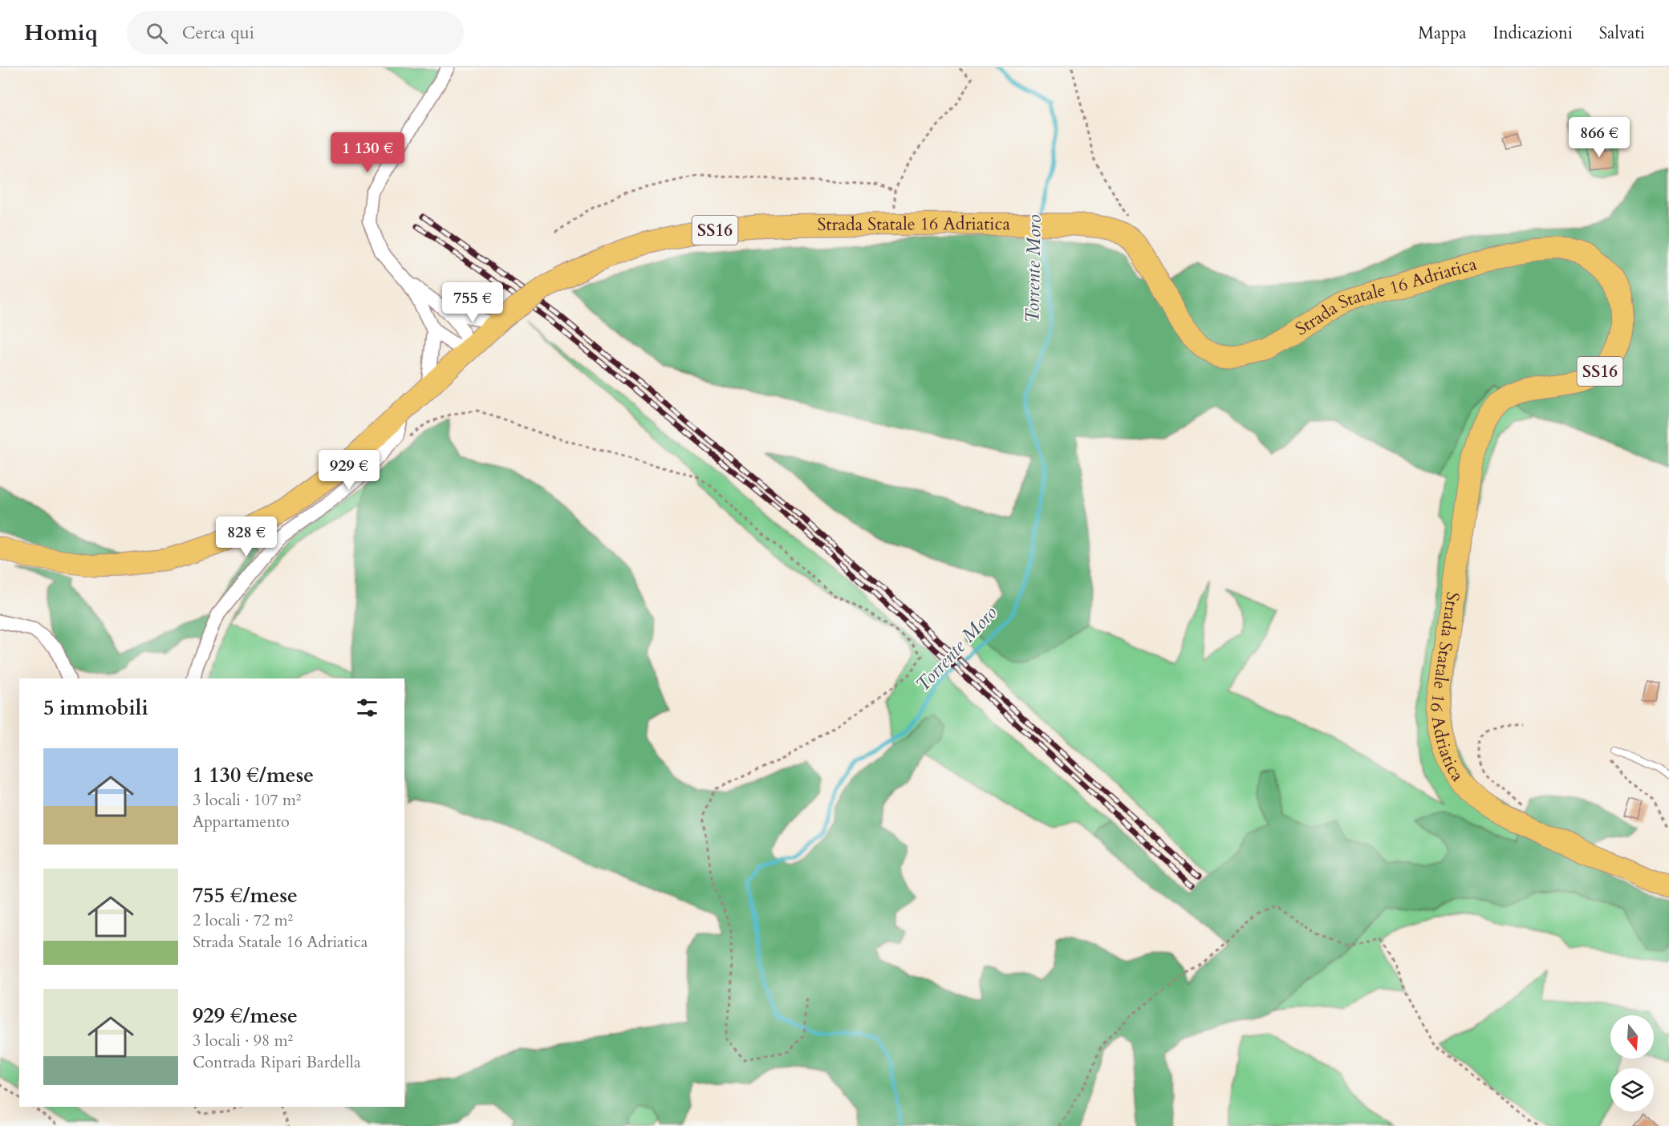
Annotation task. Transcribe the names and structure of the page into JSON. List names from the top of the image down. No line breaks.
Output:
{"streets":{"main road":["Strada Statale 16 Adriatica","SS16"]},"crossings":[["Strada Statale 16 Adriatica","SS16"]],"water":["Torrente Moro"],"north":"bottom","page":{"header":"Homiq","search":"Cerca qui","nav":["Mappa","Indicazioni","Salvati"],"price":["866 €","1 130 €","755 €","929 €","828 €"],"heading":"5 immobili","list":[{"name":"1 130 €/mese","note":"3 locali · 107 m² · Appartamento"},{"name":"755 €/mese","note":"2 locali · 72 m² · Strada Statale 16 Adriatica"},{"name":"929 €/mese","note":"3 locali · 98 m² · Contrada Ripari Bardella"}]}}
